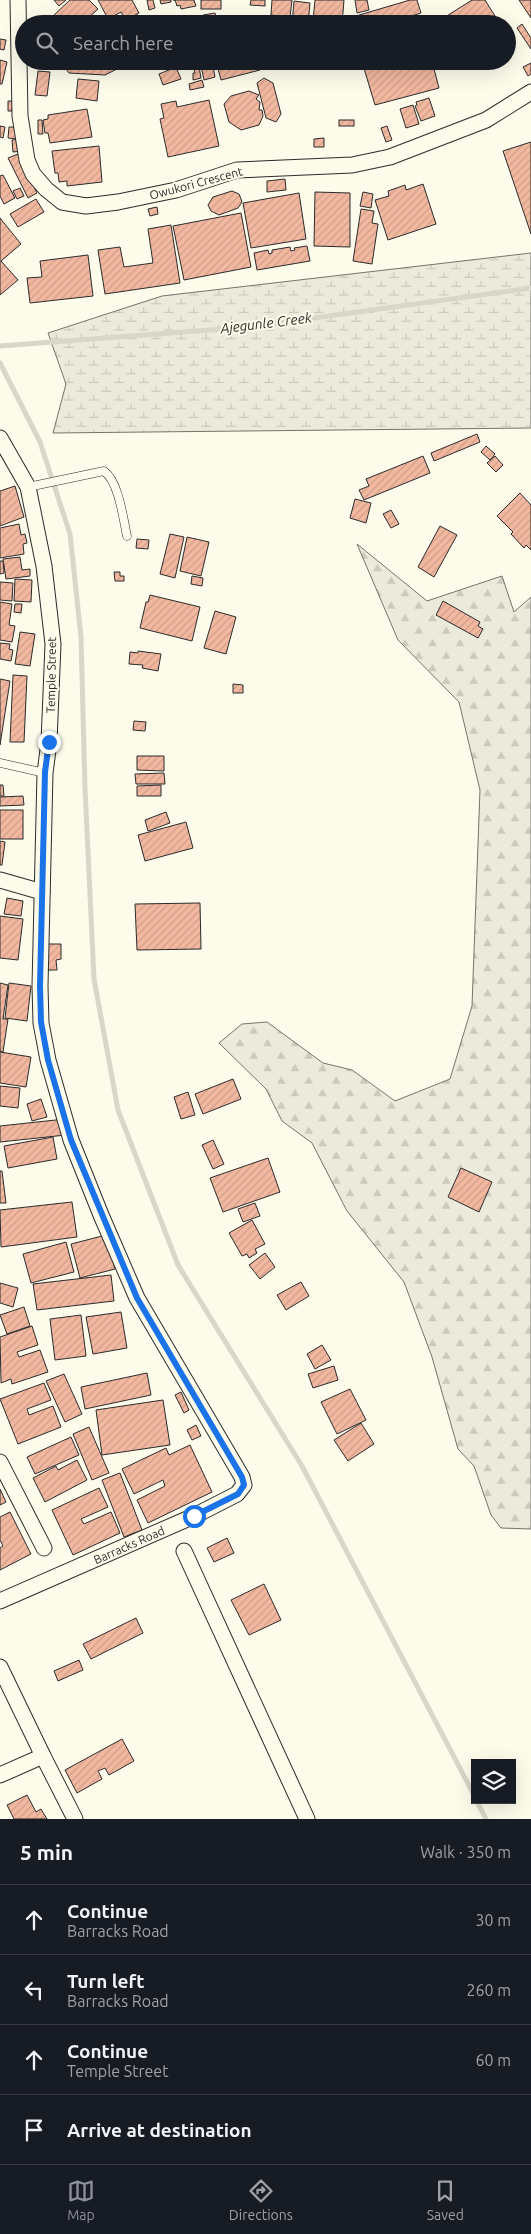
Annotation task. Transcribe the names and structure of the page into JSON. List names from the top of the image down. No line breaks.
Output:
{"streets":{"street":["Owukori Crescent","Temple Street","Barracks Road"]},"crossings":[["Temple Street","Barracks Road"]],"water":["Ajegunle Creek"],"page":{"search":"Search here","heading":["5 min","Walk · 350 m"],"list":[["Continue","Barracks Road","30 m"],["Turn left","Barracks Road","260 m"],["Continue","Temple Street","60 m"],"Arrive at destination"],"nav":["Map","Directions","Saved"]}}
